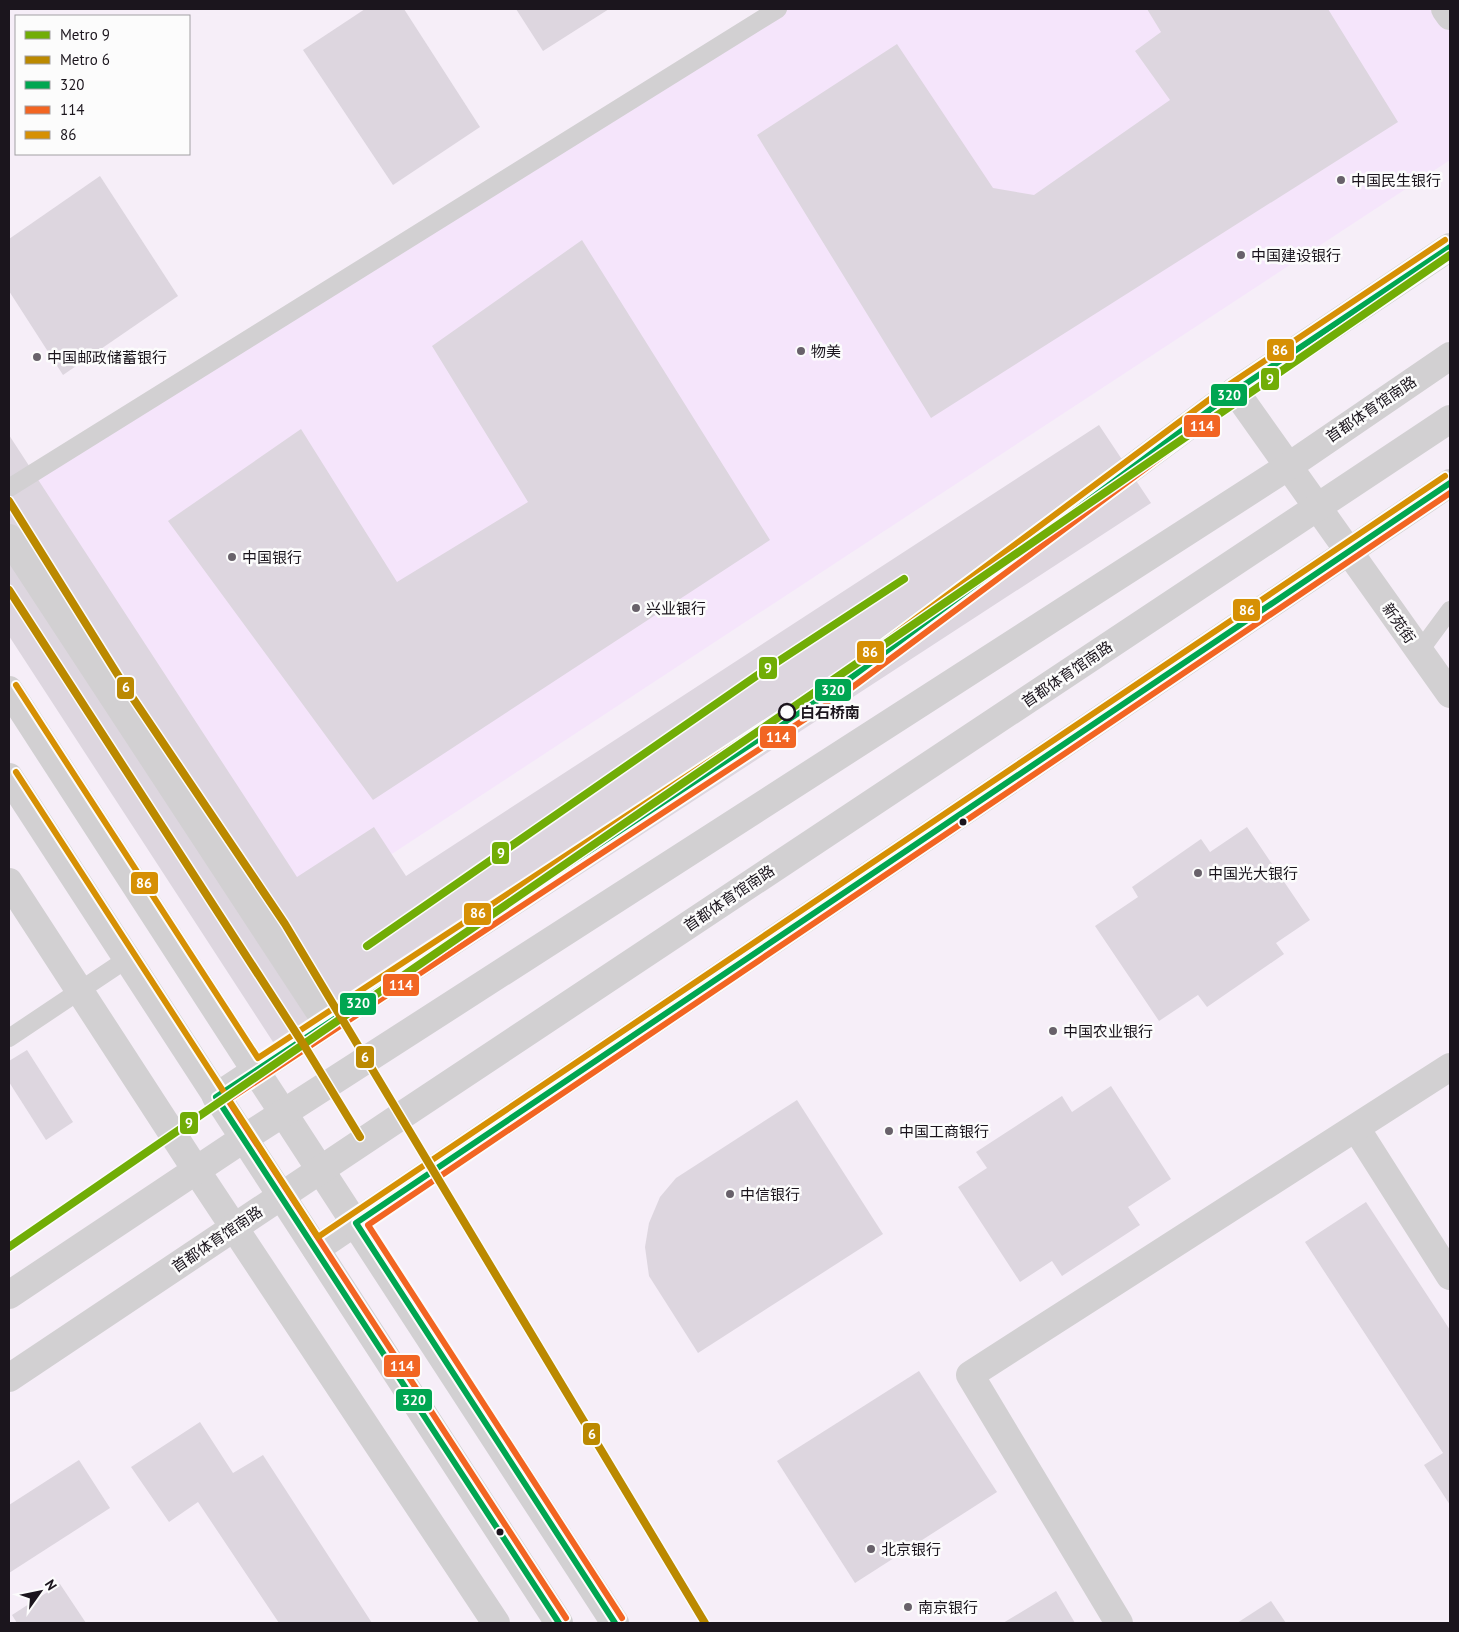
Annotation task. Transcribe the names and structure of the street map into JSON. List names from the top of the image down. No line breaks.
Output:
{"streets":{"street":["首都体育馆南路","新苑街"]},"crossings":[["首都体育馆南路","新苑街"]],"places":["中国民生银行","中国建设银行","物美","中国邮政储蓄银行","中国银行","兴业银行","白石桥南","中国光大银行","中国农业银行","中国工商银行","中信银行","北京银行","南京银行"],"lines":["transit line 86","transit line 320","metro line 9","transit line 114","metro line 6"],"legend":["Metro 9","Metro 6","320","114","86"],"north":"top right"}
